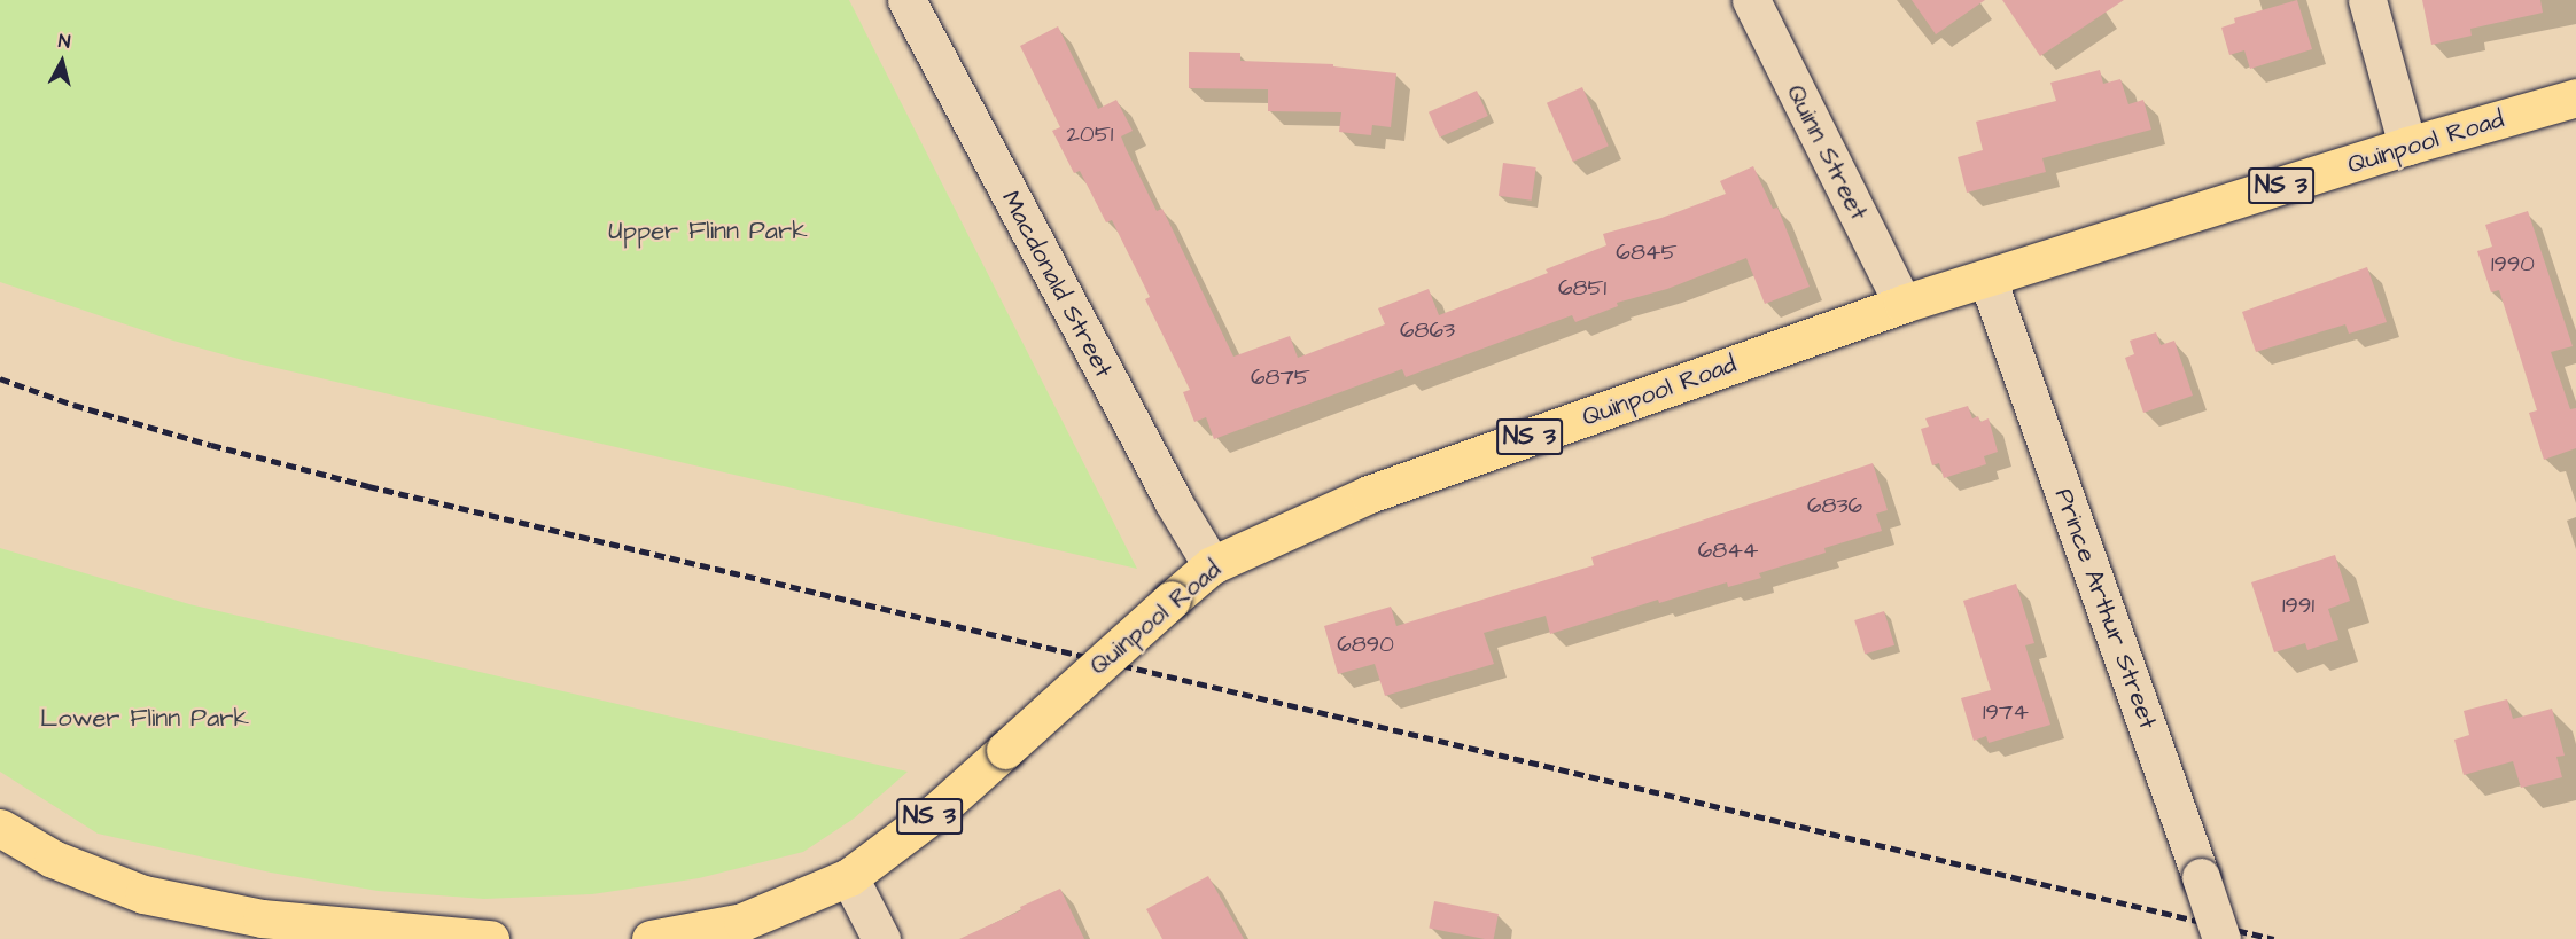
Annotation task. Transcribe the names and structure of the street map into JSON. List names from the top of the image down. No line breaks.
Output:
{"streets":{"main road":["Quinpool Road","NS 3"],"street":["Quinn Street","Macdonald Street","Prince Arthur Street"]},"crossings":[["Quinpool Road","Quinn Street"],["Quinpool Road","Macdonald Street"],["Quinpool Road","Prince Arthur Street"]],"parks":["Upper Flinn Park","Lower Flinn Park"],"house_numbers":["2051","6845","1990","6851","6863","6875","6836","6844","1991","6890","1974"],"north":"top"}
